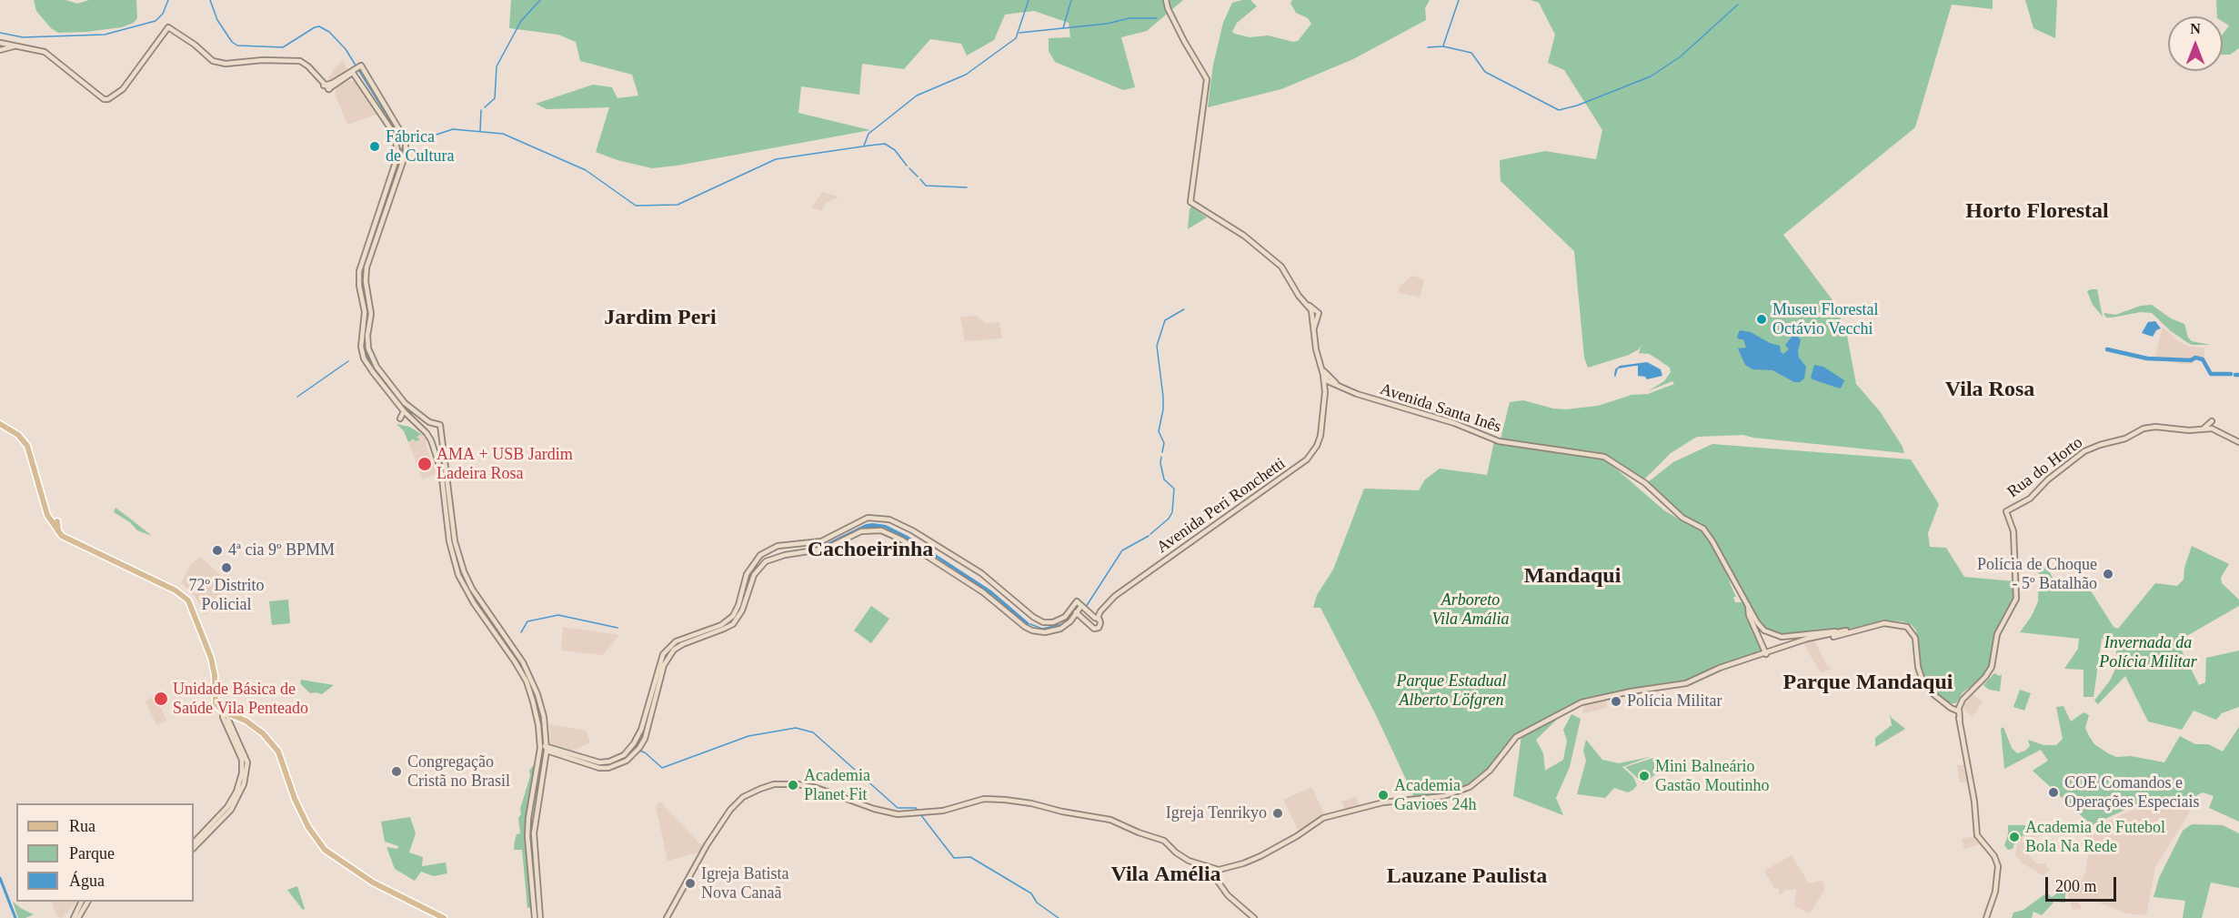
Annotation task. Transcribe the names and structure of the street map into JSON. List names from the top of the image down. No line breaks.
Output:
{"streets":{"main road":["Avenida Santa Inês","Rua do Horto","Avenida Peri Ronchetti"]},"crossings":[["Avenida Santa Inês","Rua do Horto"]],"districts":["Horto Florestal","Jardim Peri","Vila Rosa","Cachoeirinha","Mandaqui","Parque Mandaqui","Vila Amélia","Lauzane Paulista"],"parks":["Arboreto Vila Amália","Invernada da Polícia Militar","Parque Estadual Alberto Löfgren"],"places":["Fábrica de Cultura","Museu Florestal Octávio Vecchi","AMA + USB Jardim Ladeira Rosa","4ª cia 9º BPMM","72º Distrito Policial","Polícia de Choque - 5º Batalhão","Unidade Básica de Saúde Vila Penteado","Polícia Militar","Congregação Cristã no Brasil","Mini Balneário Gastão Moutinho","Academia Planet Fit","COE Comandos e Operações Especiais","Academia Gavioes 24h","Igreja Tenrikyo","Academia de Futebol Bola Na Rede","Igreja Batista Nova Canaã"],"legend":["Rua","Parque","Água"],"scale_bar":"200 m","north":"top"}
